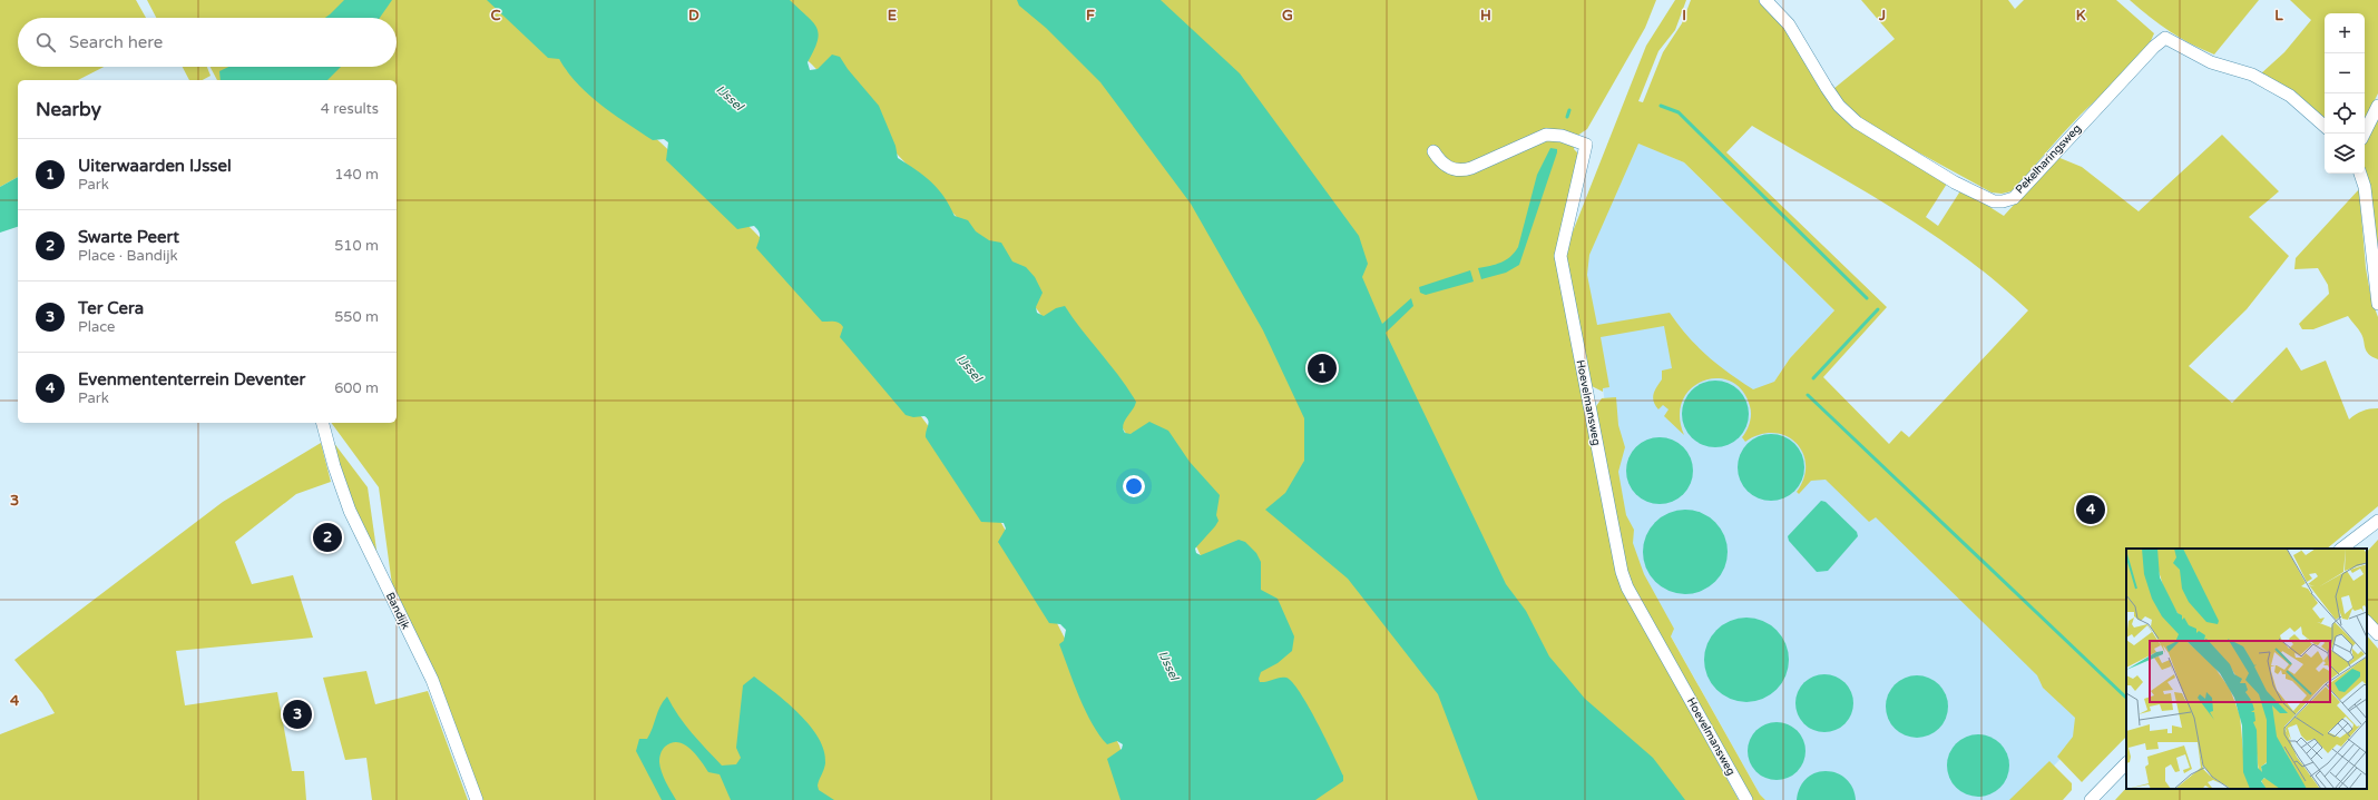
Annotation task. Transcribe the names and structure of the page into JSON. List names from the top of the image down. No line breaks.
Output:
{"streets":{"street":["Pekelharingsweg","Hoevelmansweg","Bandijk"]},"water":["IJssel"],"page":{"map_buttons":["+","−"],"search":"Search here","heading":["Nearby","4 results"],"list":[{"mark":"1","name":"Uiterwaarden IJssel","note":"Park","value":"140 m"},{"mark":"2","name":"Swarte Peert","note":"Place · Bandijk","value":"510 m"},{"mark":"3","name":"Ter Cera","note":"Place","value":"550 m"},{"mark":"4","name":"Evenmententerrein Deventer","note":"Park","value":"600 m"}],"pins":["1","4","2","3"]},"grid":{"columns":["C","D","E","F","G","H","I","J","K","L"],"rows":["3","4"]}}
